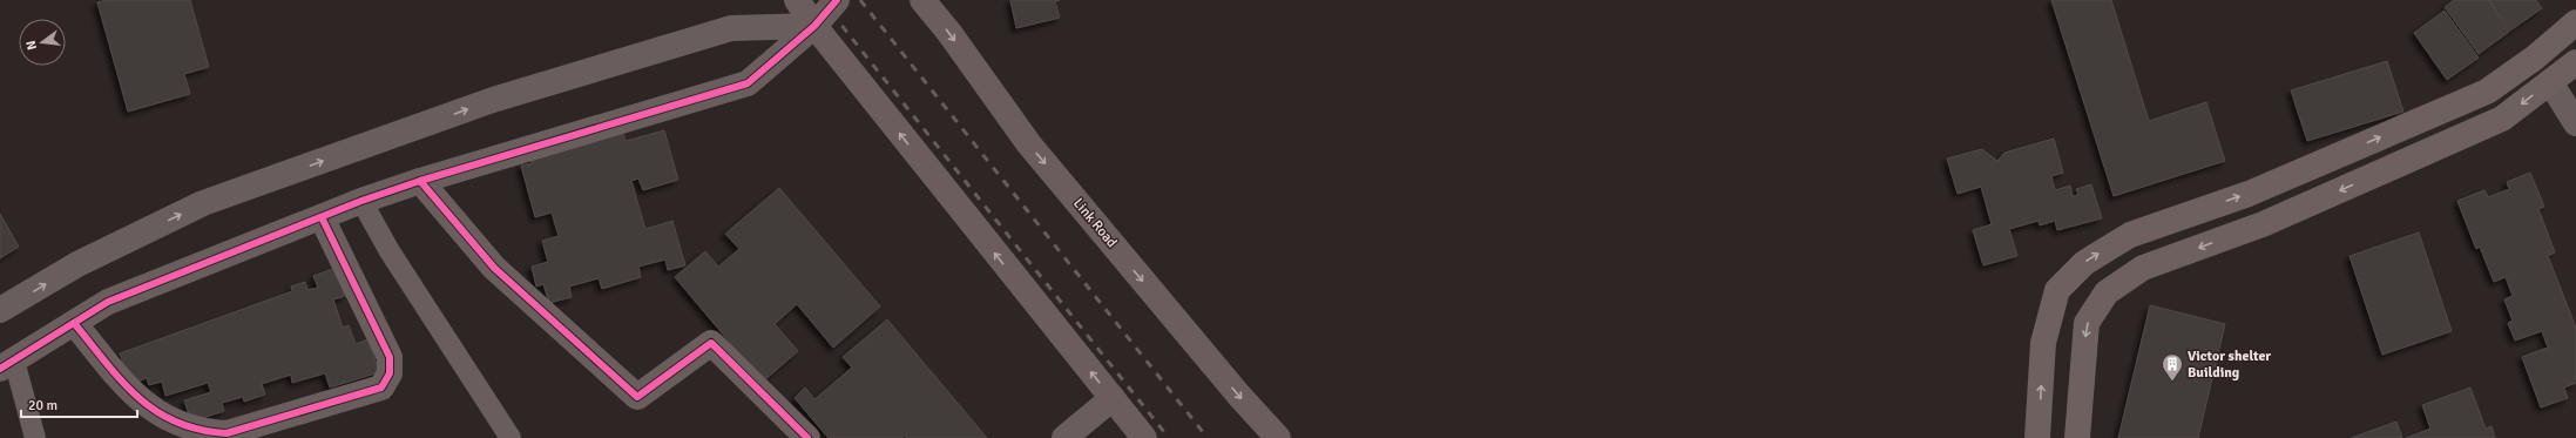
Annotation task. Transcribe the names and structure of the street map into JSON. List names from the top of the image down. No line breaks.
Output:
{"streets":{"main road":["Link Road"]},"places":{"building":["Victor shelter Building"]},"scale_bar":"20 m","north":"left"}
